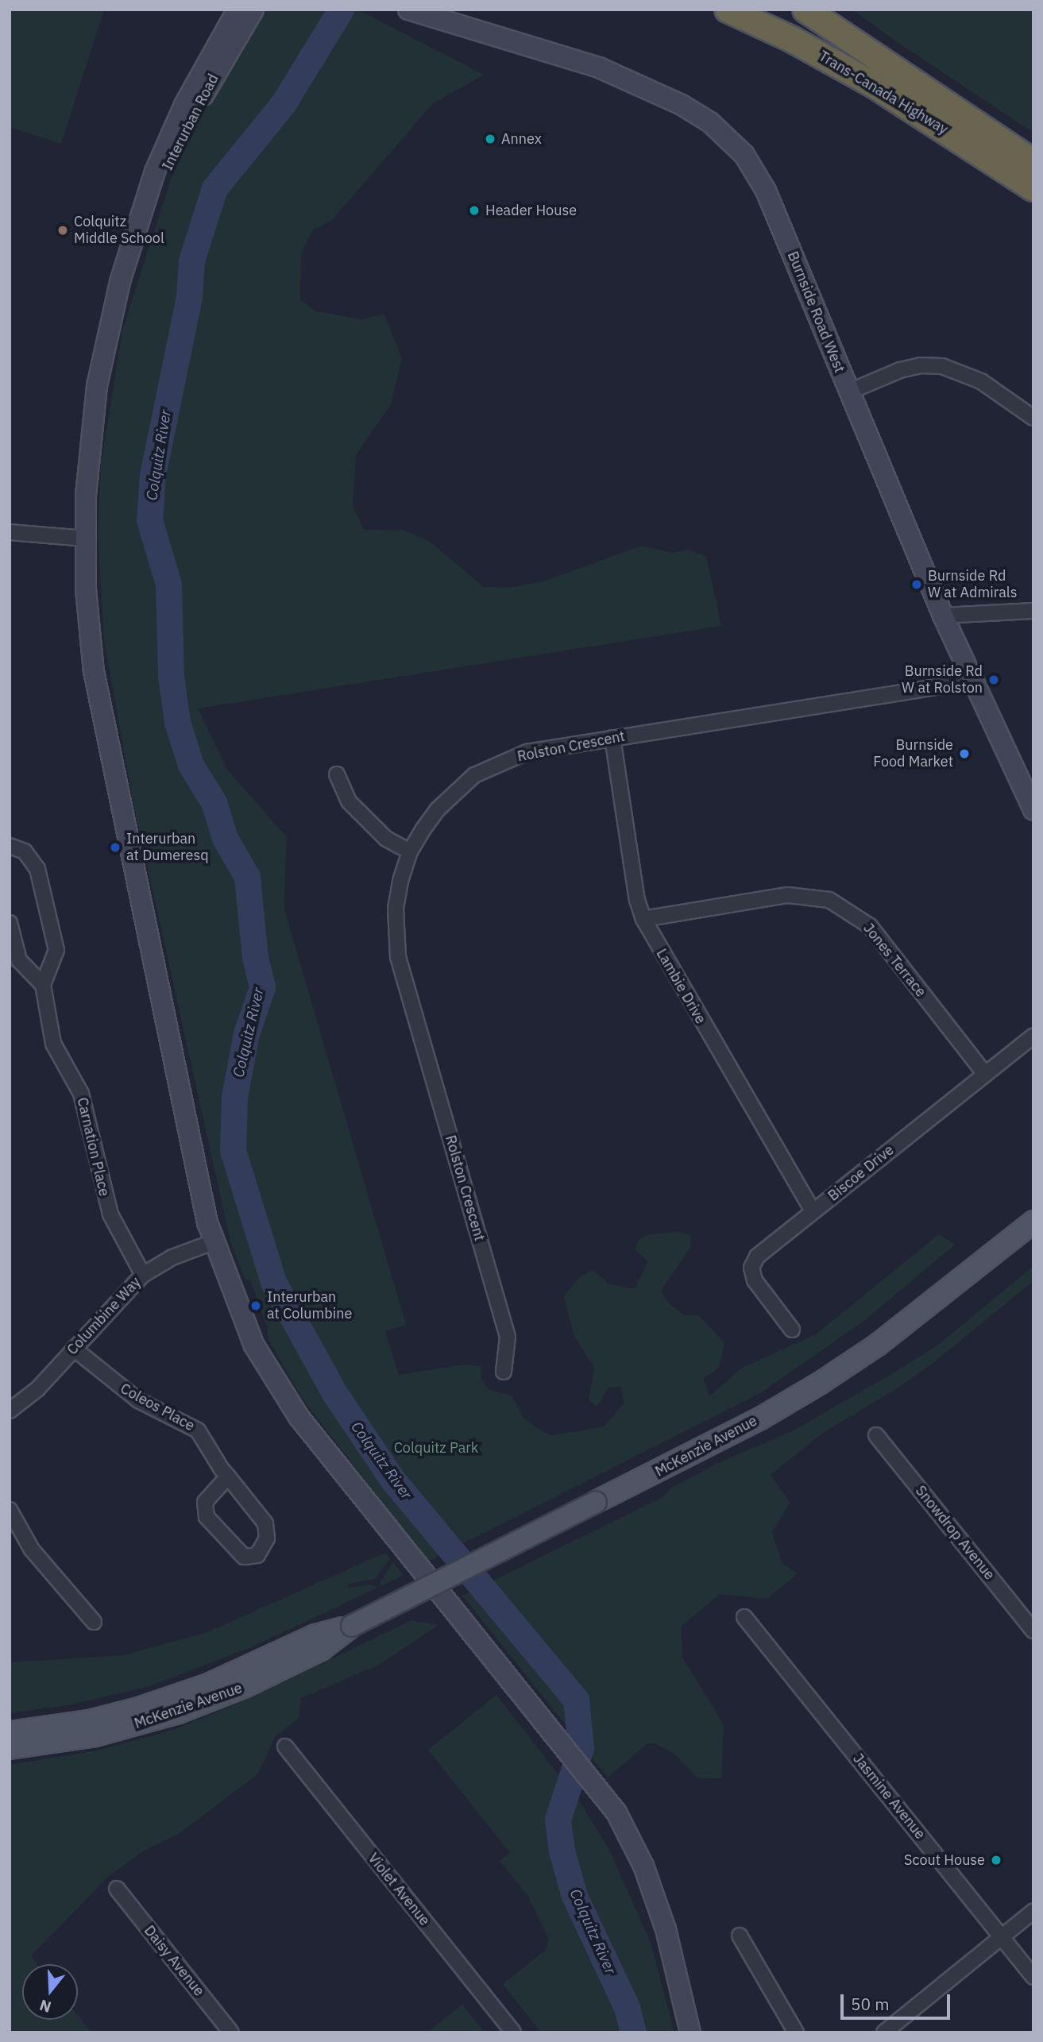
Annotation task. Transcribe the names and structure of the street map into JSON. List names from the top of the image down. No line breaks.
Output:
{"streets":{"highway":["Trans-Canada Highway"],"main road":["Interurban Road","Burnside Road West","McKenzie Avenue"],"street":["Rolston Crescent","Jones Terrace","Lambie Drive","Carnation Place","Biscoe Drive","Columbine Way","Coleos Place","Snowdrop Avenue","Jasmine Avenue","Violet Avenue","Daisy Avenue"]},"crossings":[["Burnside Road West","Rolston Crescent"],["Rolston Crescent","Lambie Drive"],["Jones Terrace","Lambie Drive"],["Jones Terrace","Biscoe Drive"],["Lambie Drive","Biscoe Drive"],["Carnation Place","Columbine Way"],["Columbine Way","Coleos Place"]],"water":["Colquitz River"],"parks":["Colquitz Park"],"places":["Annex","Header House","Colquitz Middle School","Burnside Rd W at Admirals","Burnside Rd W at Rolston","Burnside Food Market","Interurban at Dumeresq","Interurban at Columbine","Scout House"],"scale_bar":"50 m","north":"bottom"}
